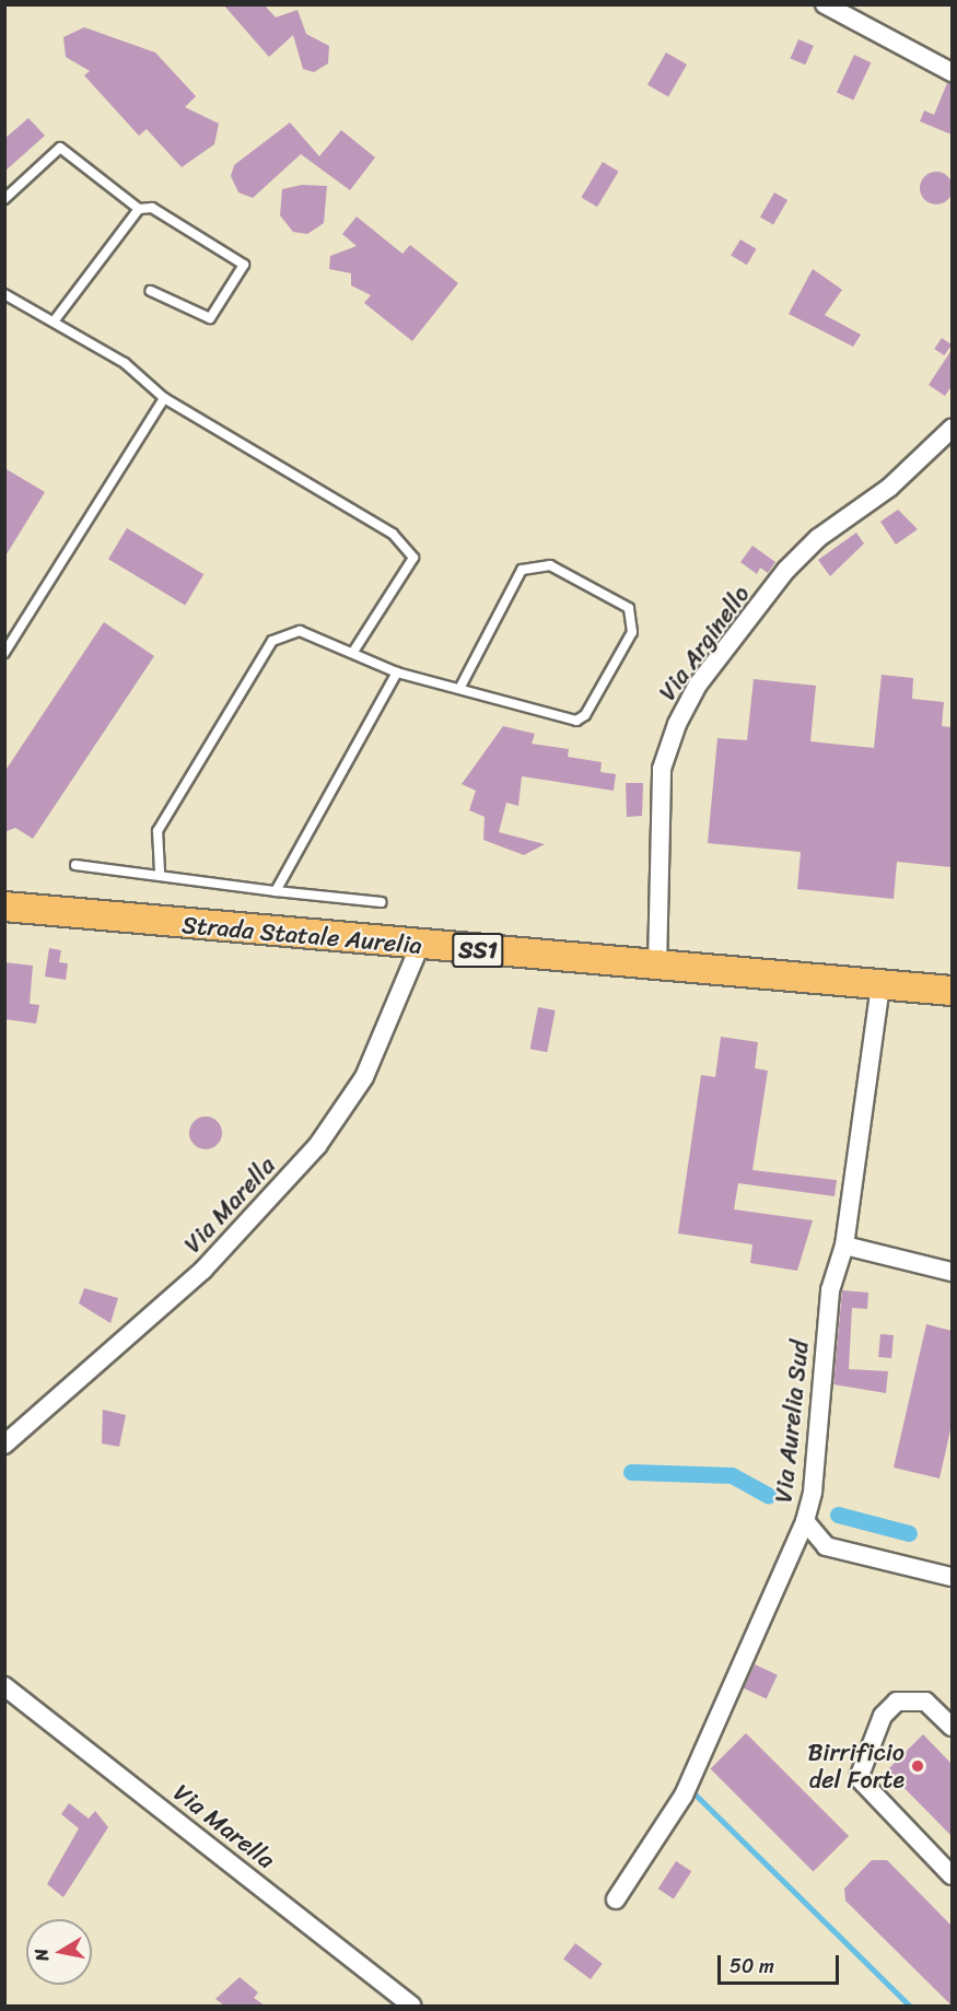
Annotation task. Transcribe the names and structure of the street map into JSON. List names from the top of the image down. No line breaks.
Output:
{"streets":{"main road":["Strada Statale Aurelia","SS1"],"street":["Via Arginello","Via Marella","Via Aurelia Sud"]},"crossings":[["Via Arginello","Strada Statale Aurelia"],["Strada Statale Aurelia","Via Marella"],["Strada Statale Aurelia","Via Aurelia Sud"]],"places":["Birrificio del Forte"],"scale_bar":"50 m","north":"left"}
